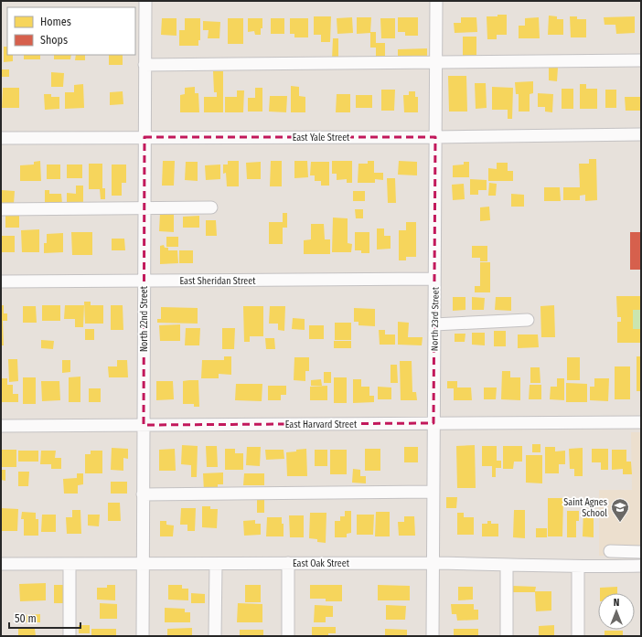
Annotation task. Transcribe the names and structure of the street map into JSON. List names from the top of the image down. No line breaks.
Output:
{"streets":{"street":["East Yale Street","East Sheridan Street","North 22nd Street","North 23rd Street","East Harvard Street","East Oak Street"]},"crossings":[["East Yale Street","North 22nd Street"],["East Yale Street","North 23rd Street"],["East Sheridan Street","North 22nd Street"],["East Sheridan Street","North 23rd Street"],["North 22nd Street","East Harvard Street"],["North 22nd Street","East Oak Street"],["North 23rd Street","East Harvard Street"],["North 23rd Street","East Oak Street"]],"places":{"school or university":["Saint Agnes School"]},"legend":["Homes","Shops"],"scale_bar":"50 m","north":"top"}
